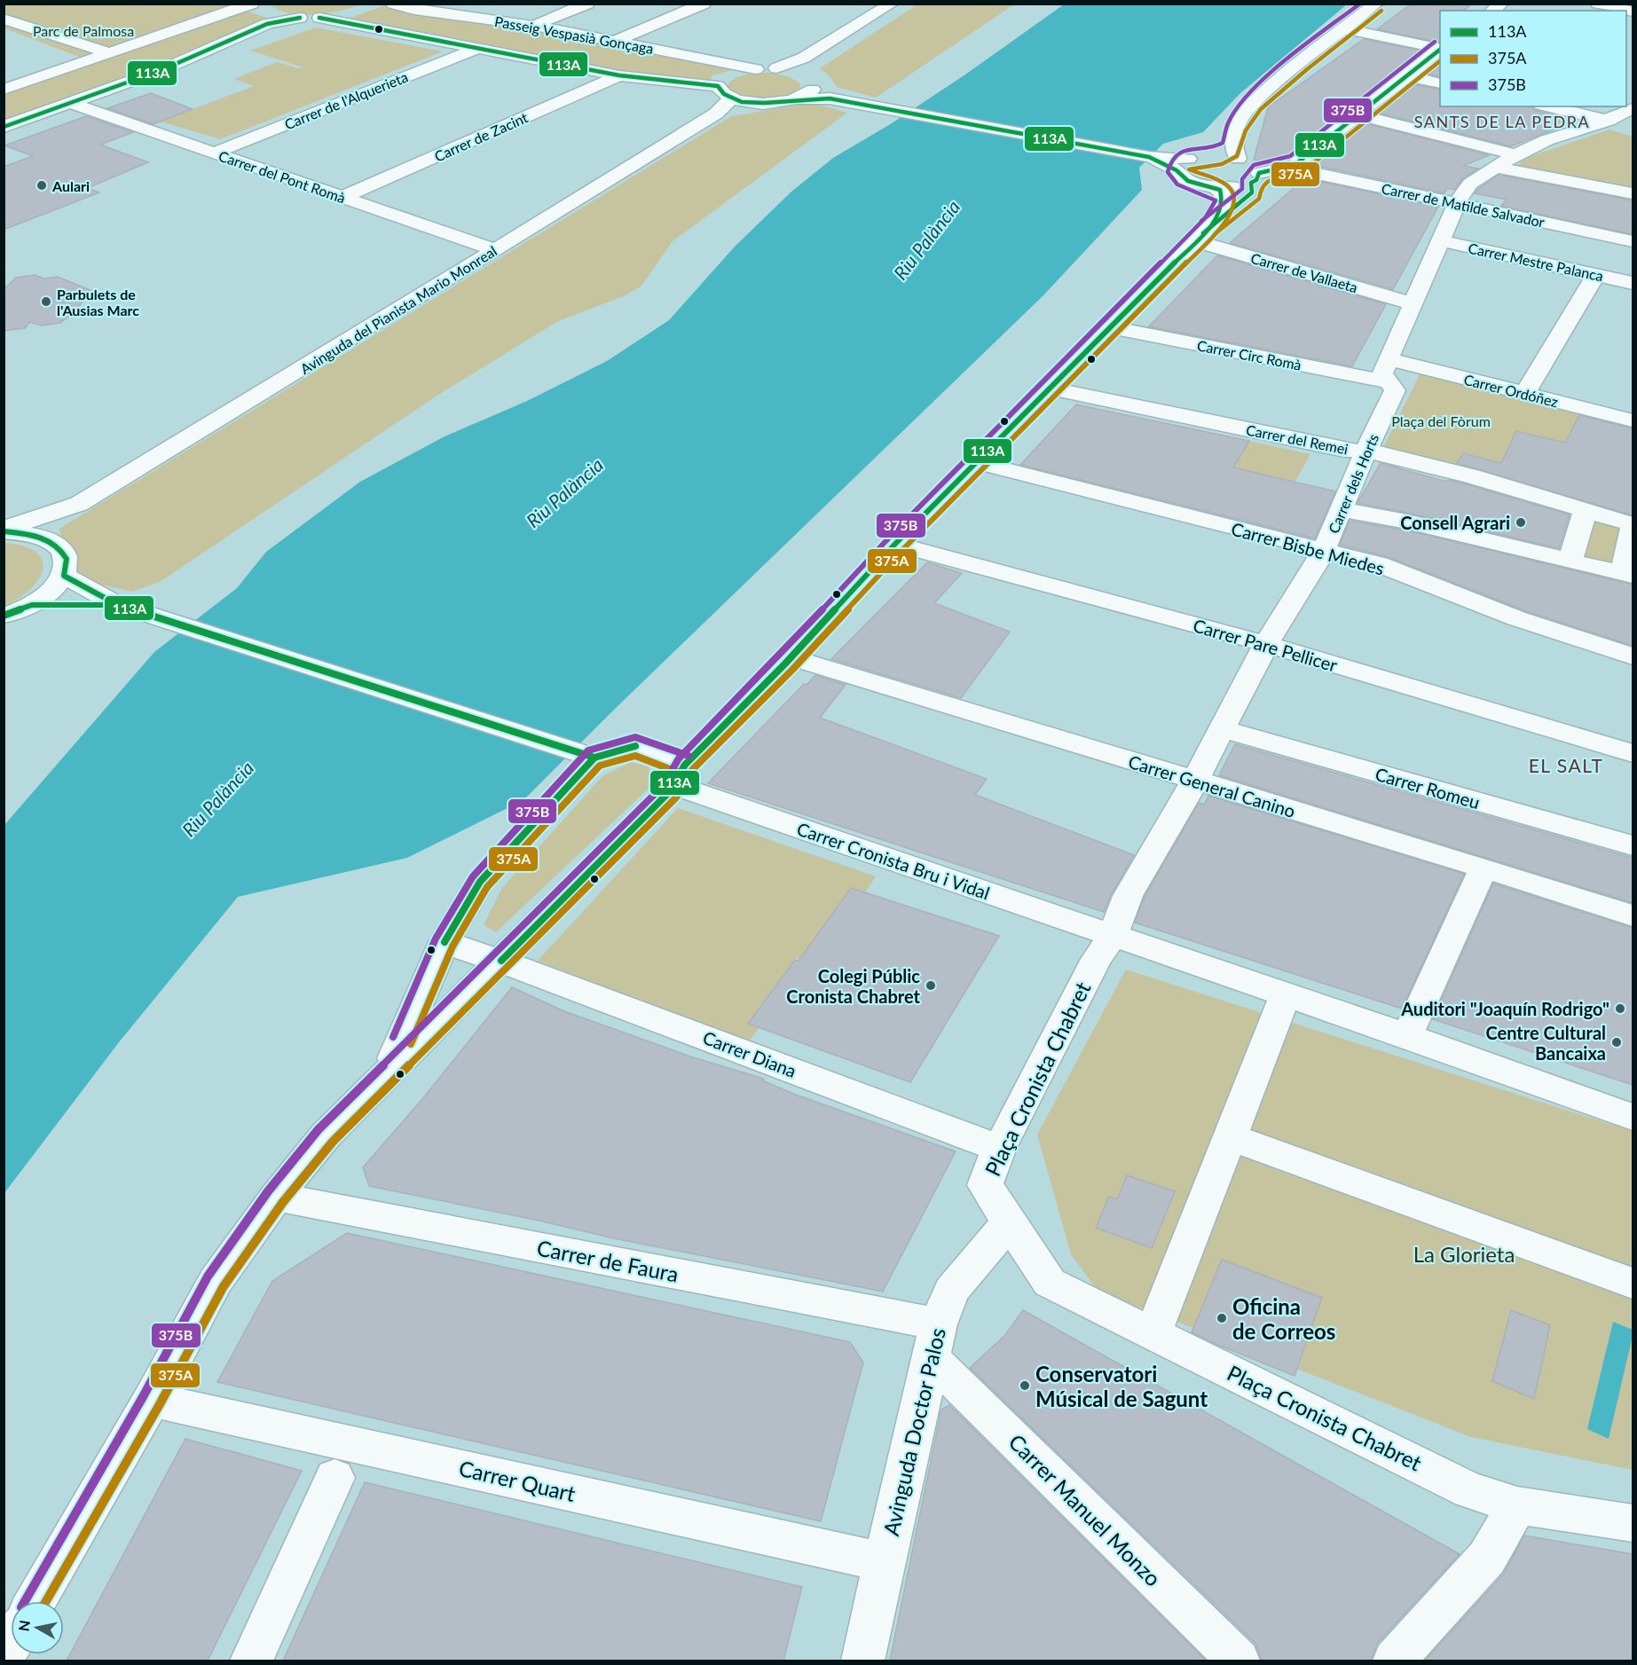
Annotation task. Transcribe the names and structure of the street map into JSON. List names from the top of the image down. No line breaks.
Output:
{"streets":{"street":["Passeig Vespasià Gonçaga","Carrer de l’Alquerieta","Carrer de Zacint","Carrer del Pont Romà","Carrer de Matilde Salvador","Carrer Mestre Palanca","Carrer de Vallaeta","Avinguda del Pianista Mario Monreal","Carrer Circ Romà","Carrer Ordóñez","Carrer del Remei","Carrer dels Horts","Carrer Bisbe Miedes","Carrer Pare Pellicer","Carrer General Canino","Carrer Romeu","Carrer Cronista Bru i Vidal","Carrer Diana","Plaça Cronista Chabret","Carrer de Faura","Avinguda Doctor Palos","Carrer Quart","Carrer Manuel Monzo"]},"crossings":[["Passeig Vespasià Gonçaga","Carrer de l’Alquerieta"],["Passeig Vespasià Gonçaga","Carrer de Zacint"],["Carrer de l’Alquerieta","Carrer del Pont Romà"],["Carrer de Zacint","Carrer del Pont Romà"],["Carrer del Pont Romà","Avinguda del Pianista Mario Monreal"],["Carrer de Matilde Salvador","Carrer dels Horts"],["Carrer Mestre Palanca","Carrer dels Horts"],["Carrer de Vallaeta","Carrer dels Horts"],["Carrer Circ Romà","Carrer dels Horts"],["Carrer Ordóñez","Carrer dels Horts"],["Carrer del Remei","Carrer dels Horts"],["Carrer dels Horts","Carrer Bisbe Miedes"],["Carrer dels Horts","Carrer Pare Pellicer"],["Carrer dels Horts","Carrer General Canino"],["Carrer dels Horts","Carrer Romeu"],["Carrer dels Horts","Carrer Cronista Bru i Vidal"],["Carrer dels Horts","Plaça Cronista Chabret"],["Carrer Cronista Bru i Vidal","Plaça Cronista Chabret"],["Carrer Diana","Plaça Cronista Chabret"],["Plaça Cronista Chabret","Avinguda Doctor Palos"],["Carrer de Faura","Avinguda Doctor Palos"],["Carrer de Faura","Carrer Manuel Monzo"],["Avinguda Doctor Palos","Carrer Quart"],["Avinguda Doctor Palos","Carrer Manuel Monzo"]],"districts":["SANTS DE LA PEDRA","EL SALT"],"water":["Riu Palància"],"parks":["Parc de Palmosa","Plaça del Fòrum","La Glorieta"],"places":["Aulari","Parbulets de l'Ausias Marc","Consell Agrari","Colegi Públic Cronista Chabret","Auditori \"Joaquín Rodrigo\"","Centre Cultural Bancaixa","Oficina de Correos","Conservatori Músical de Sagunt"],"lines":["transit line 375B","transit line 375A","transit line 113A"],"legend":["113A","375A","375B"],"north":"left"}
